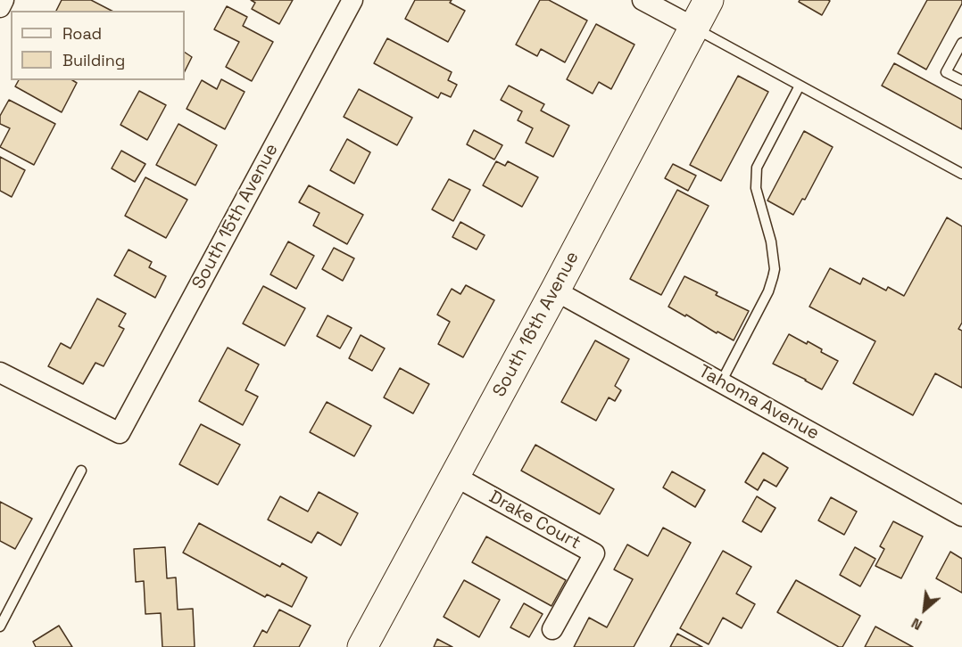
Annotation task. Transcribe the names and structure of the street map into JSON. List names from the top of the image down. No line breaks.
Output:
{"streets":{"main road":["South 16th Avenue"],"street":["South 15th Avenue","Tahoma Avenue","Drake Court"]},"crossings":[["South 16th Avenue","Tahoma Avenue"],["South 16th Avenue","Drake Court"]],"legend":["Road","Building"],"north":"bottom left"}
